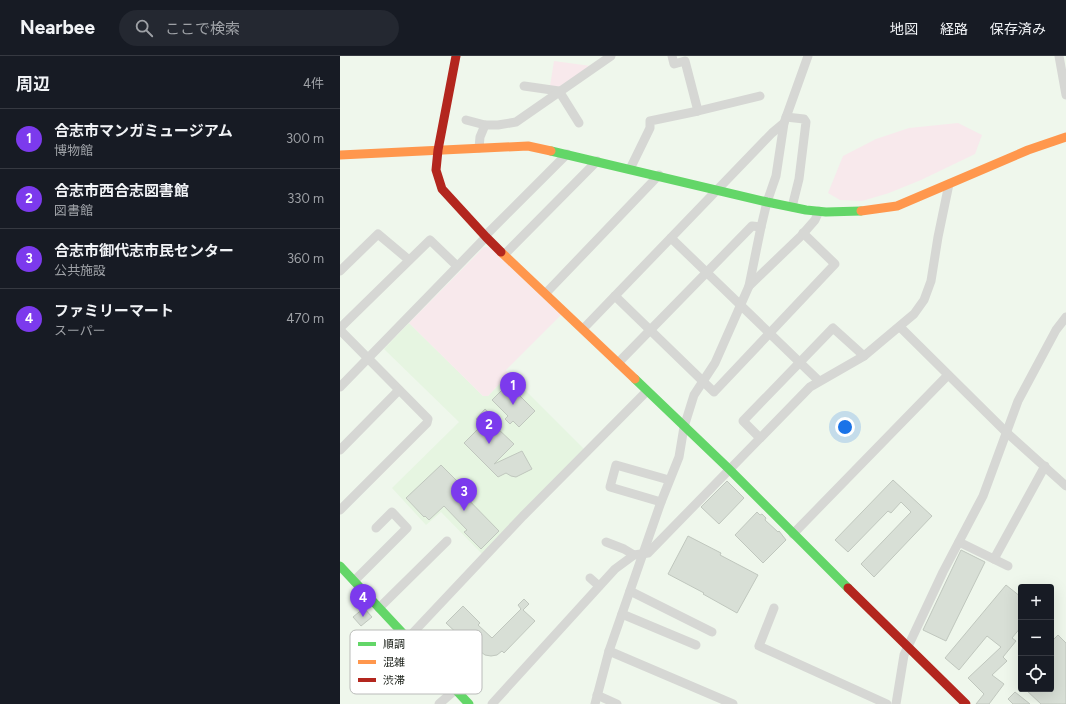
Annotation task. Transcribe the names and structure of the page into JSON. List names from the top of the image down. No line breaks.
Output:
{"legend":["順調","混雑","渋滞"],"page":{"header":"Nearbee","search":"ここで検索","nav":["地図","経路","保存済み"],"heading":["周辺","4件"],"list":[{"mark":"1","name":"合志市マンガミュージアム","note":"博物館","value":"300 m"},{"mark":"2","name":"合志市西合志図書館","note":"図書館","value":"330 m"},{"mark":"3","name":"合志市御代志市民センター","note":"公共施設","value":"360 m"},{"mark":"4","name":"ファミリーマート","note":"スーパー","value":"470 m"}],"pins":["1","2","3","4"],"map_buttons":["+","−"]}}
